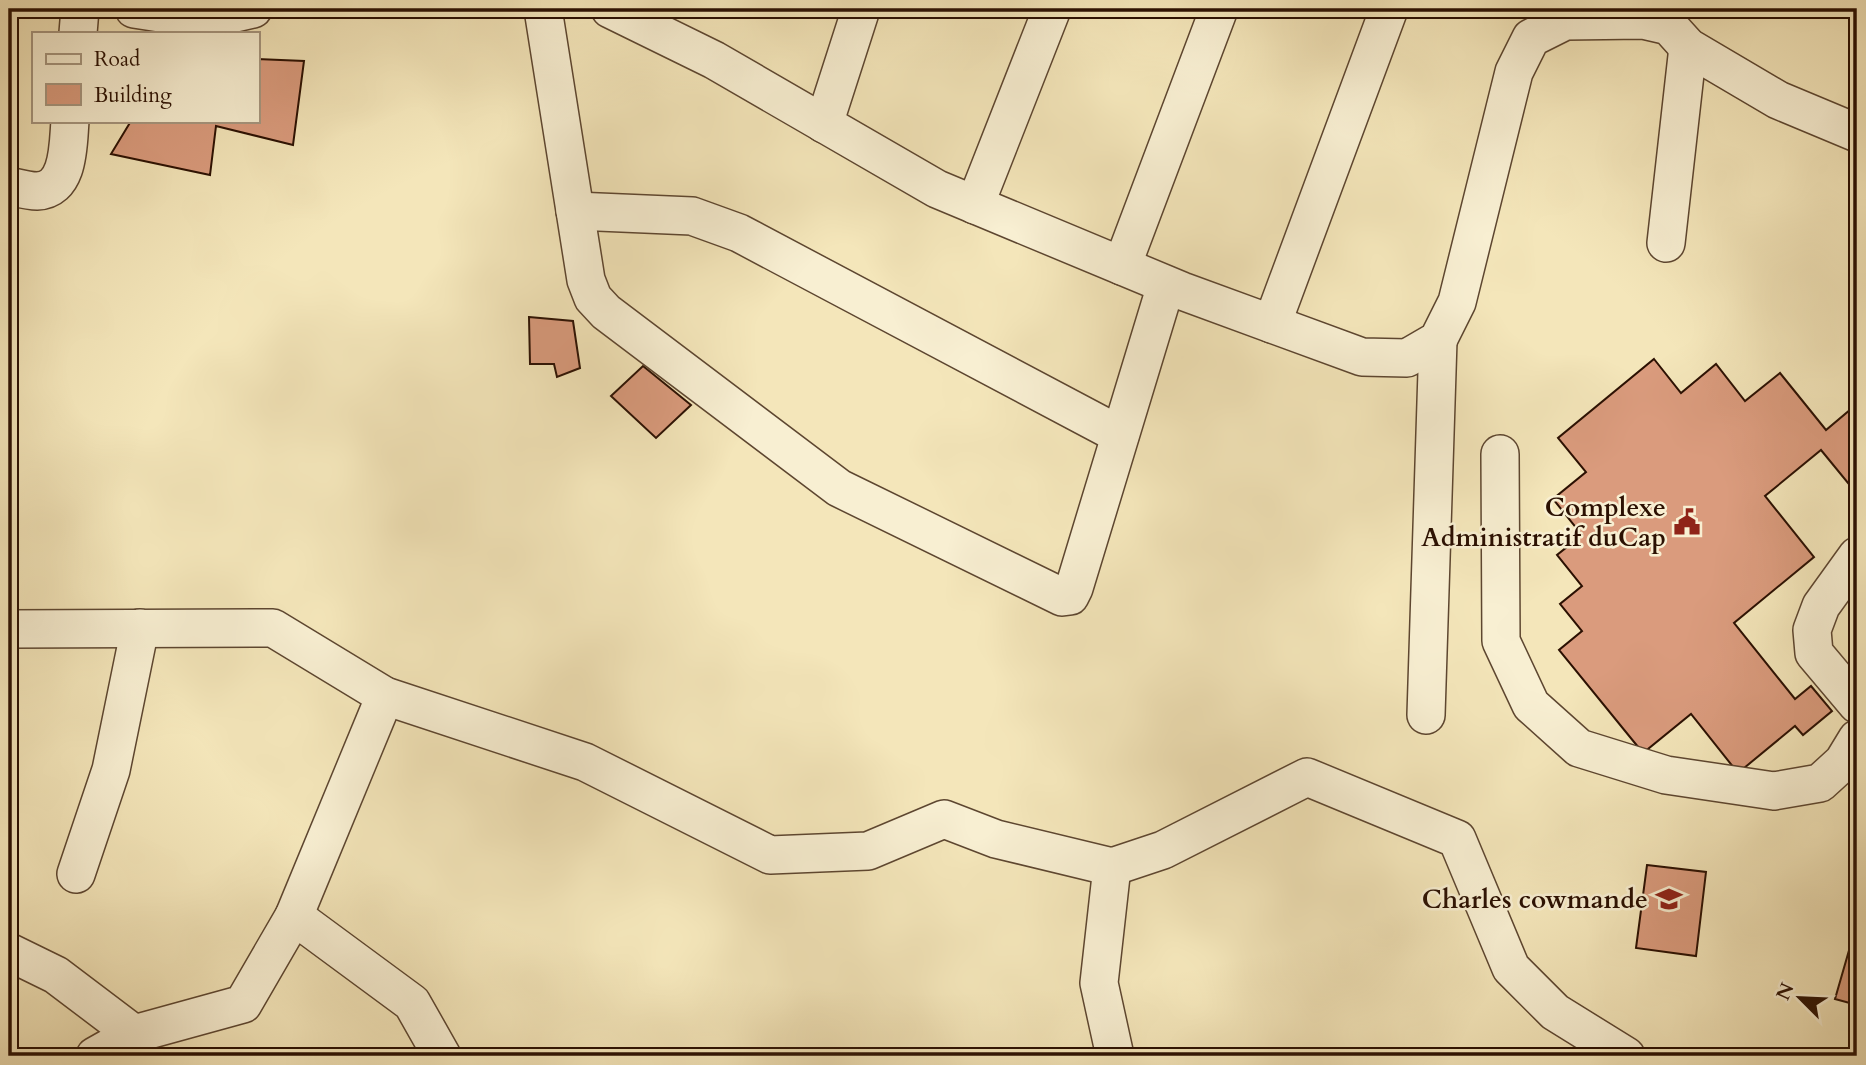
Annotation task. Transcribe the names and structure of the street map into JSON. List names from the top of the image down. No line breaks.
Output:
{"places":{"public building":["Complexe Administratif duCap"],"school or university":["Charles cowmande"]},"legend":["Road","Building"],"north":"top left"}
